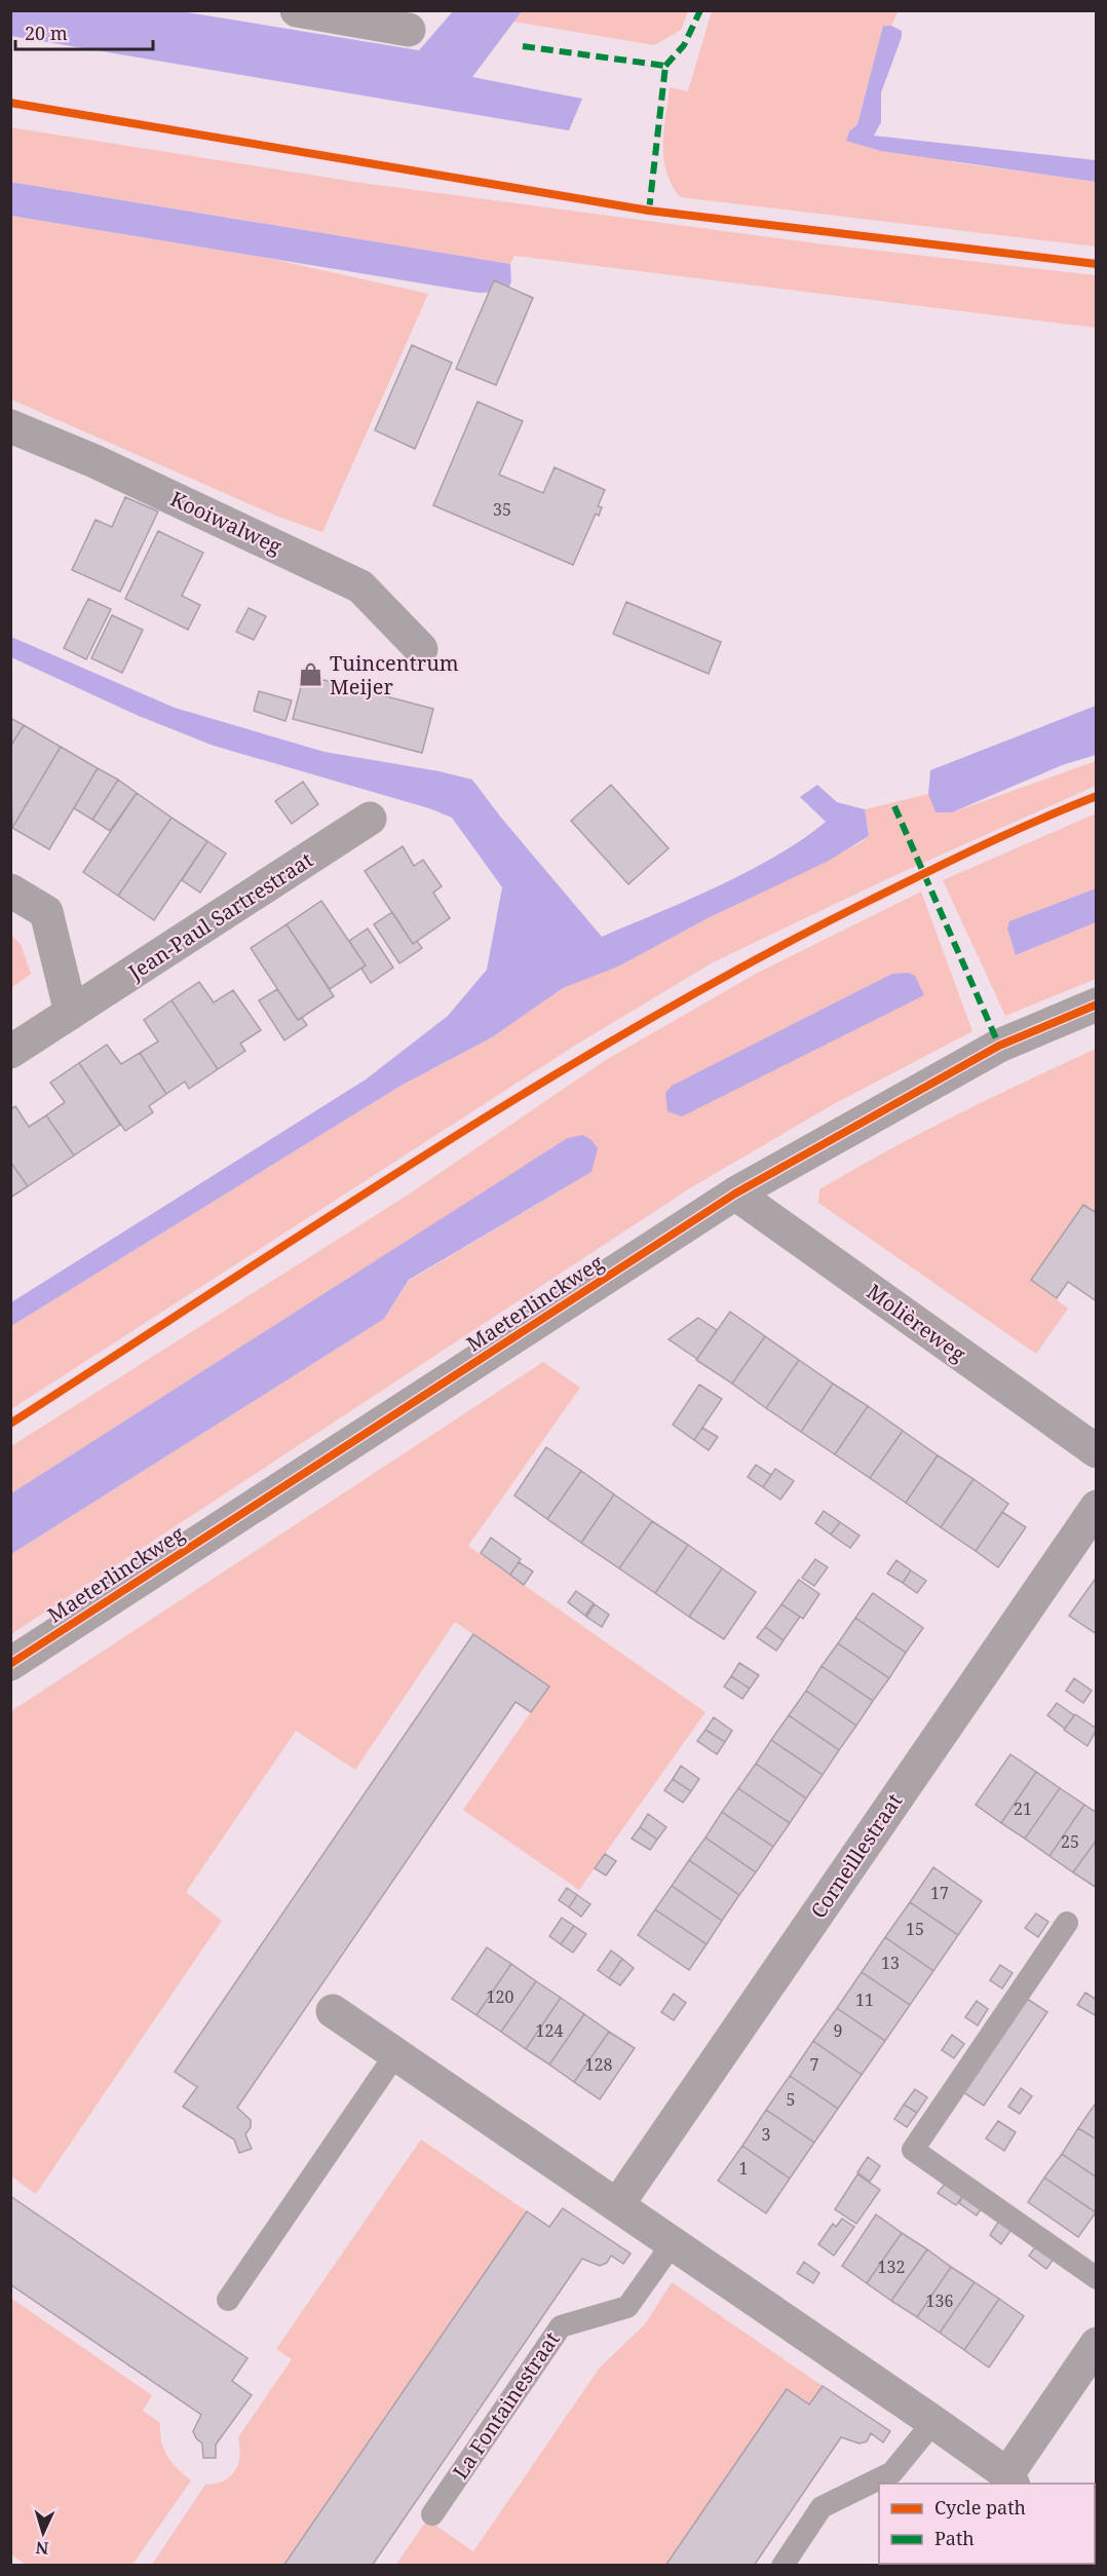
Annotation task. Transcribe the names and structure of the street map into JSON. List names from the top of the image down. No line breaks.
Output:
{"streets":{"street":["Kooiwalweg","Jean-Paul Sartrestraat","Maeterlinckweg","Molièreweg","Corneillestraat"],"lane":["La Fontainestraat"]},"crossings":[["Maeterlinckweg","Molièreweg"]],"places":{"shop":["Tuincentrum Meijer"]},"house_numbers":["35","21","25","17","15","13","120","11","124","9","128","7","5","3","1","132","136"],"legend":["Cycle path","Path"],"scale_bar":"20 m","north":"bottom"}
